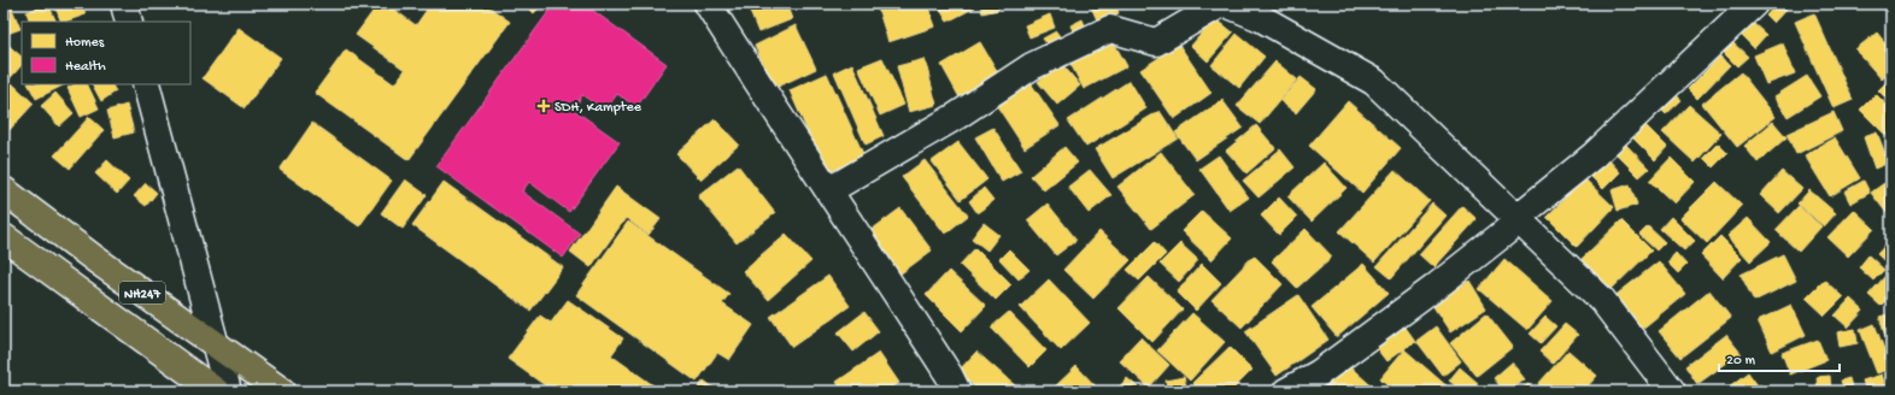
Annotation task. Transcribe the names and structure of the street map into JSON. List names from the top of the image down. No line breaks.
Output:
{"streets":{"highway":["NH247"]},"places":{"health":["SDH, Kamptee"]},"legend":["Homes","Health"],"scale_bar":"20 m"}
